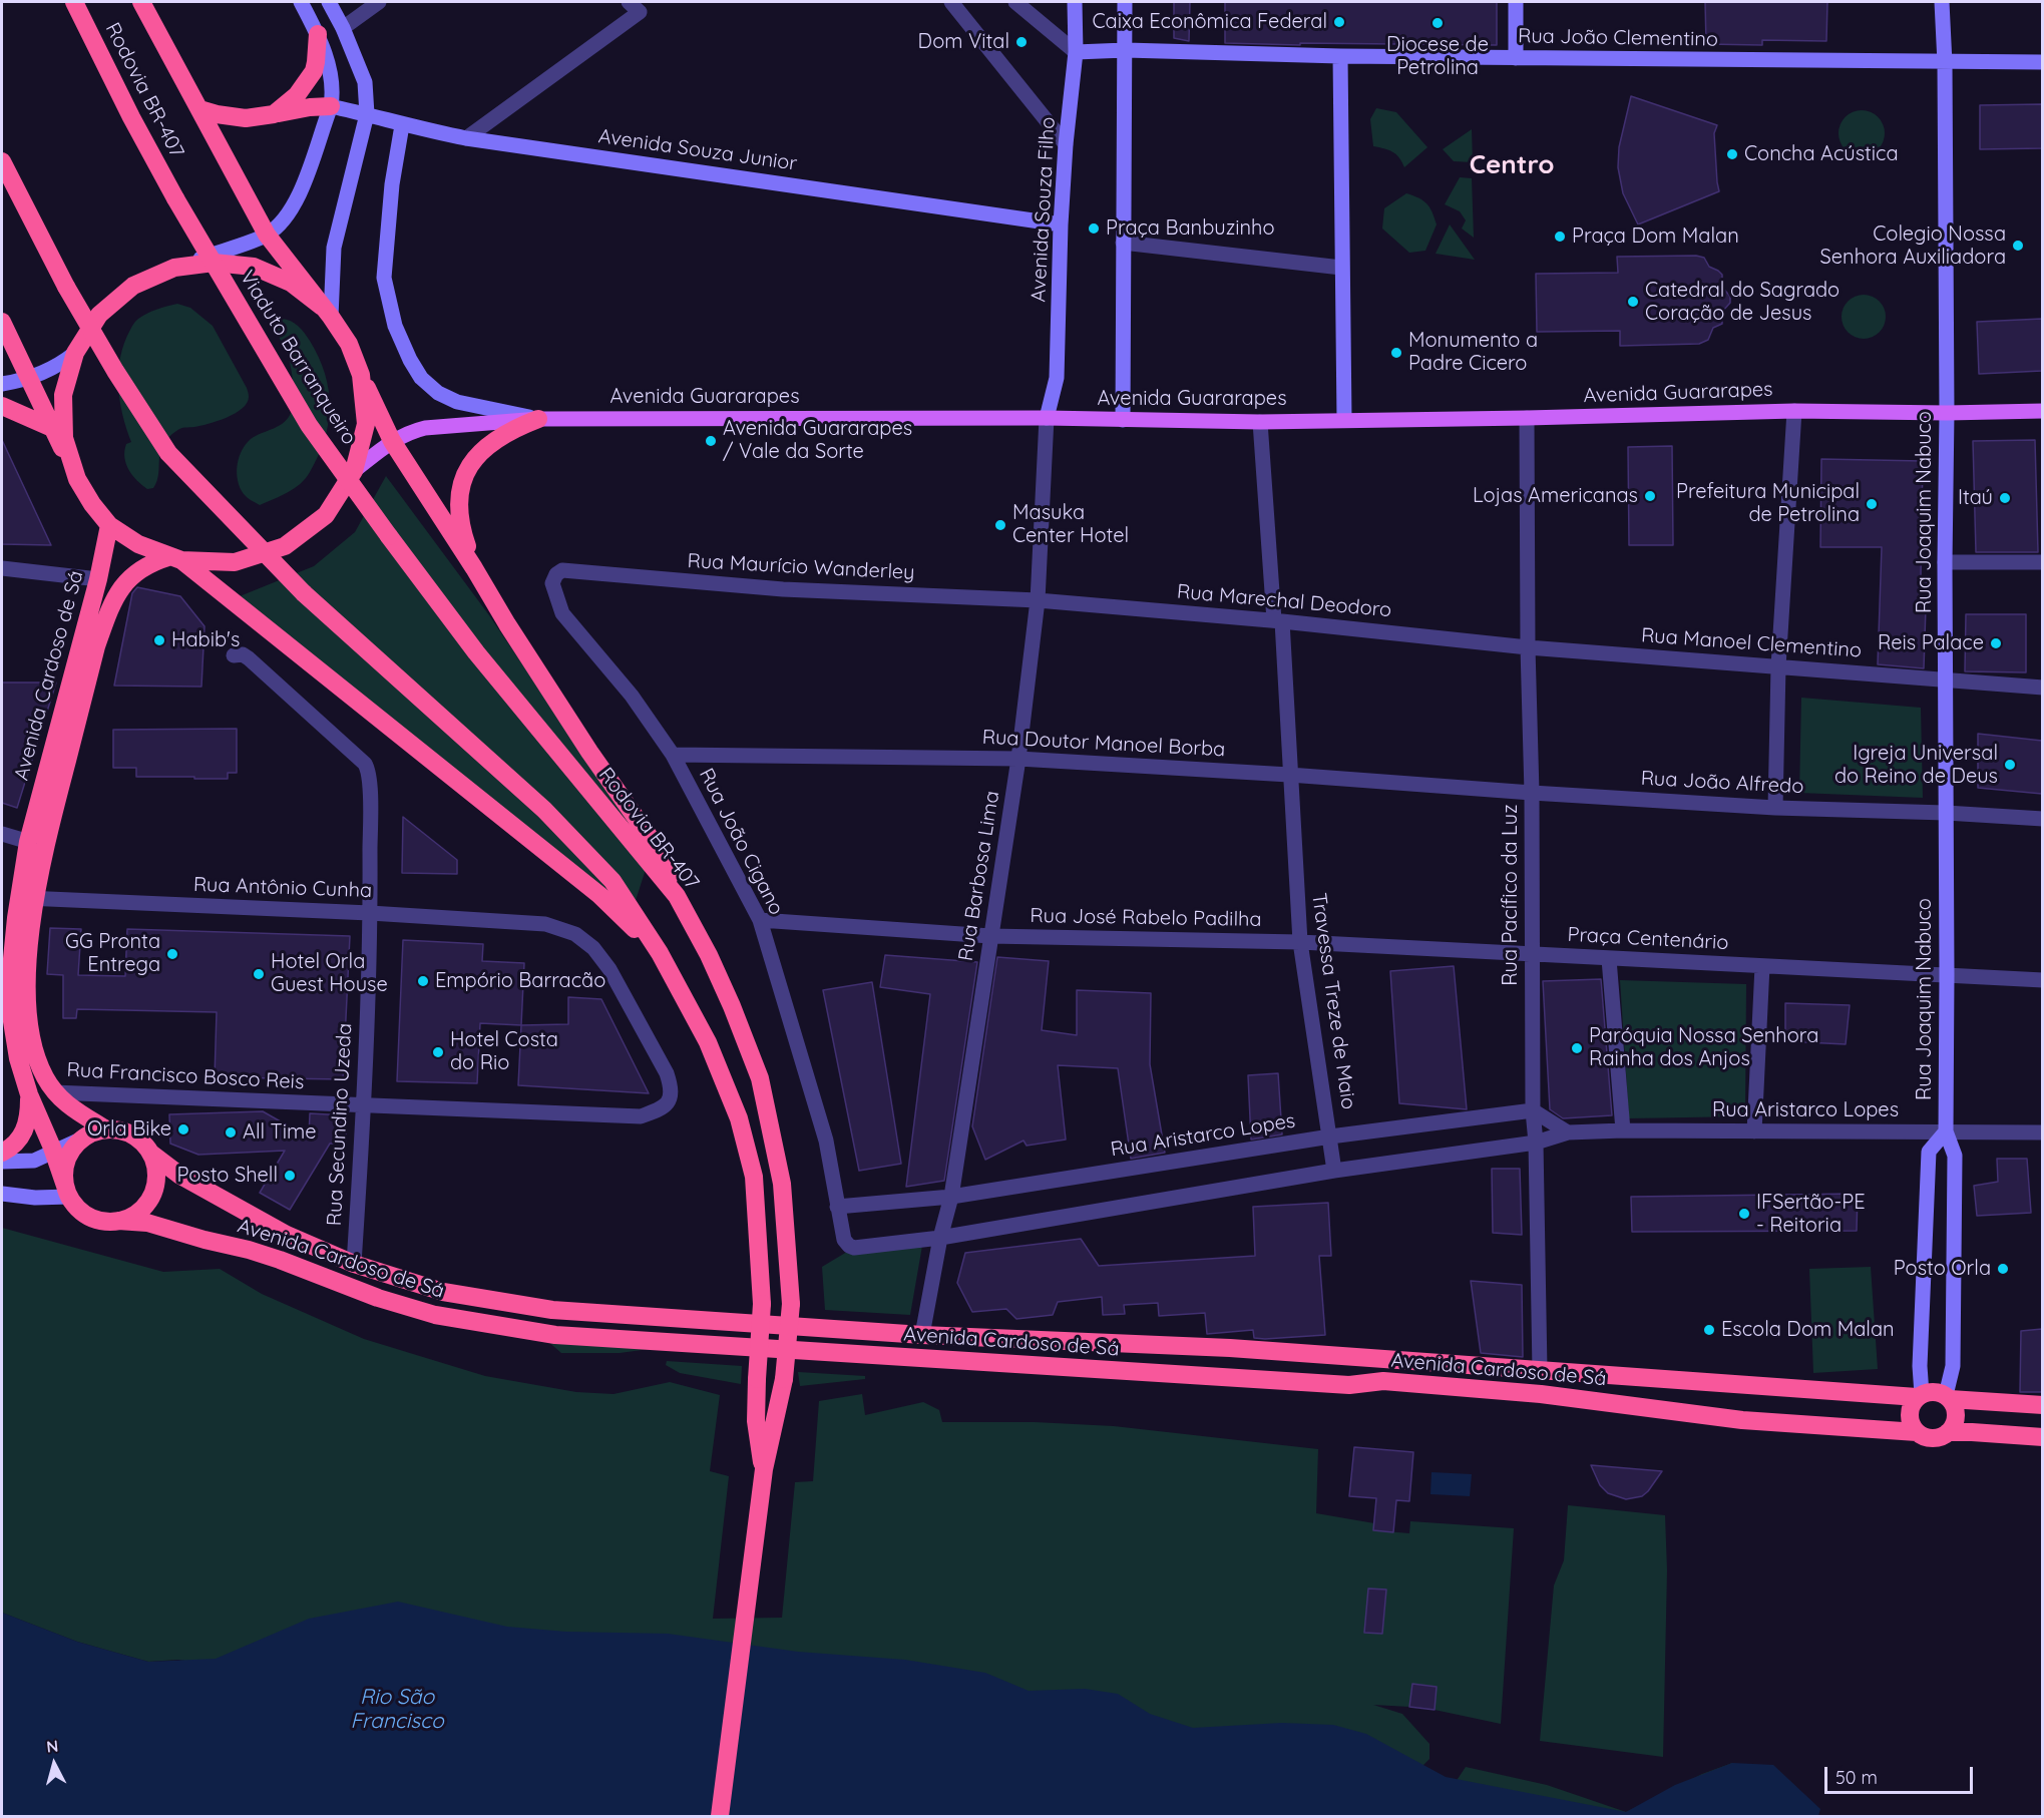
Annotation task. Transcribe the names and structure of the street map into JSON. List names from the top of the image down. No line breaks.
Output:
{"streets":{"highway":["Rodovia BR-407","Viaduto Barranqueiro","Avenida Cardoso de Sá"],"main road":["Rua João Clementino","Avenida Souza Junior","Avenida Souza Filho","Avenida Guararapes","Rua Joaquim Nabuco"],"street":["Rua Maurício Wanderley","Rua Marechal Deodoro","Rua Manoel Clementino","Rua Doutor Manoel Borba","Rua João Alfredo","Rua João Cigano","Rua Barbosa Lima","Rua Antônio Cunha","Rua Pacífico da Luz","Rua José Rabelo Padilha","Praça Centenário","Travessa Treze de Maio","Rua Francisco Bosco Reis","Rua Aristarco Lopes","Rua Secundino Uzeda"]},"crossings":[["Rua João Clementino","Avenida Souza Filho"],["Rua João Clementino","Rua Joaquim Nabuco"],["Rodovia BR-407","Viaduto Barranqueiro"],["Avenida Souza Junior","Avenida Souza Filho"],["Avenida Souza Filho","Avenida Guararapes"],["Avenida Souza Filho","Rua Barbosa Lima"],["Avenida Guararapes","Rua Joaquim Nabuco"],["Avenida Guararapes","Rua Barbosa Lima"],["Avenida Guararapes","Rua Pacífico da Luz"],["Avenida Guararapes","Travessa Treze de Maio"],["Rua Joaquim Nabuco","Rua Manoel Clementino"],["Rua Joaquim Nabuco","Avenida Cardoso de Sá"],["Rua Joaquim Nabuco","Rua João Alfredo"],["Rua Joaquim Nabuco","Praça Centenário"],["Rua Joaquim Nabuco","Rua Aristarco Lopes"],["Rua Maurício Wanderley","Rua Marechal Deodoro"],["Rua Maurício Wanderley","Rua João Cigano"],["Rua Maurício Wanderley","Rua Barbosa Lima"],["Rua Marechal Deodoro","Rua Manoel Clementino"],["Rua Marechal Deodoro","Rua Barbosa Lima"],["Rua Marechal Deodoro","Rua Pacífico da Luz"],["Rua Marechal Deodoro","Travessa Treze de Maio"],["Rua Manoel Clementino","Rua Pacífico da Luz"],["Avenida Cardoso de Sá","Rua Barbosa Lima"],["Avenida Cardoso de Sá","Rua Antônio Cunha"],["Avenida Cardoso de Sá","Rua Pacífico da Luz"],["Avenida Cardoso de Sá","Rua Francisco Bosco Reis"],["Avenida Cardoso de Sá","Rua Secundino Uzeda"],["Rua Doutor Manoel Borba","Rua João Alfredo"],["Rua Doutor Manoel Borba","Rua João Cigano"],["Rua Doutor Manoel Borba","Rua Barbosa Lima"],["Rua Doutor Manoel Borba","Rua Pacífico da Luz"],["Rua Doutor Manoel Borba","Travessa Treze de Maio"],["Rua João Alfredo","Rua Pacífico da Luz"],["Rua João Cigano","Rua José Rabelo Padilha"],["Rua João Cigano","Rua Aristarco Lopes"],["Rua Barbosa Lima","Rua José Rabelo Padilha"],["Rua Barbosa Lima","Rua Aristarco Lopes"],["Rua Antônio Cunha","Rua Francisco Bosco Reis"],["Rua Antônio Cunha","Rua Secundino Uzeda"],["Rua Pacífico da Luz","Rua José Rabelo Padilha"],["Rua Pacífico da Luz","Praça Centenário"],["Rua Pacífico da Luz","Rua Aristarco Lopes"],["Rua José Rabelo Padilha","Praça Centenário"],["Rua José Rabelo Padilha","Travessa Treze de Maio"],["Travessa Treze de Maio","Rua Aristarco Lopes"],["Rua Francisco Bosco Reis","Rua Secundino Uzeda"]],"districts":["Centro"],"water":["Rio São Francisco"],"places":["Caixa Econômica Federal","Diocese de Petrolina","Dom Vital","Concha Acústica","Praça Banbuzinho","Praça Dom Malan","Colegio Nossa Senhora Auxiliadora","Catedral do Sagrado Coração de Jesus","Monumento a Padre Cicero","Avenida Guararapes / Vale da Sorte","Lojas Americanas","Itaú","Prefeitura Municipal de Petrolina","Masuka Center Hotel","Habib's","Reis Palace","Igreja Universal do Reino de Deus","GG Pronta Entrega","Hotel Orla Guest House","Empório Barracão","Paróquia Nossa Senhora Rainha dos Anjos","Hotel Costa do Rio","Orla Bike","All Time","Posto Shell","IFSertão-PE - Reitoria","Posto Orla","Escola Dom Malan"],"scale_bar":"50 m","north":"top"}
